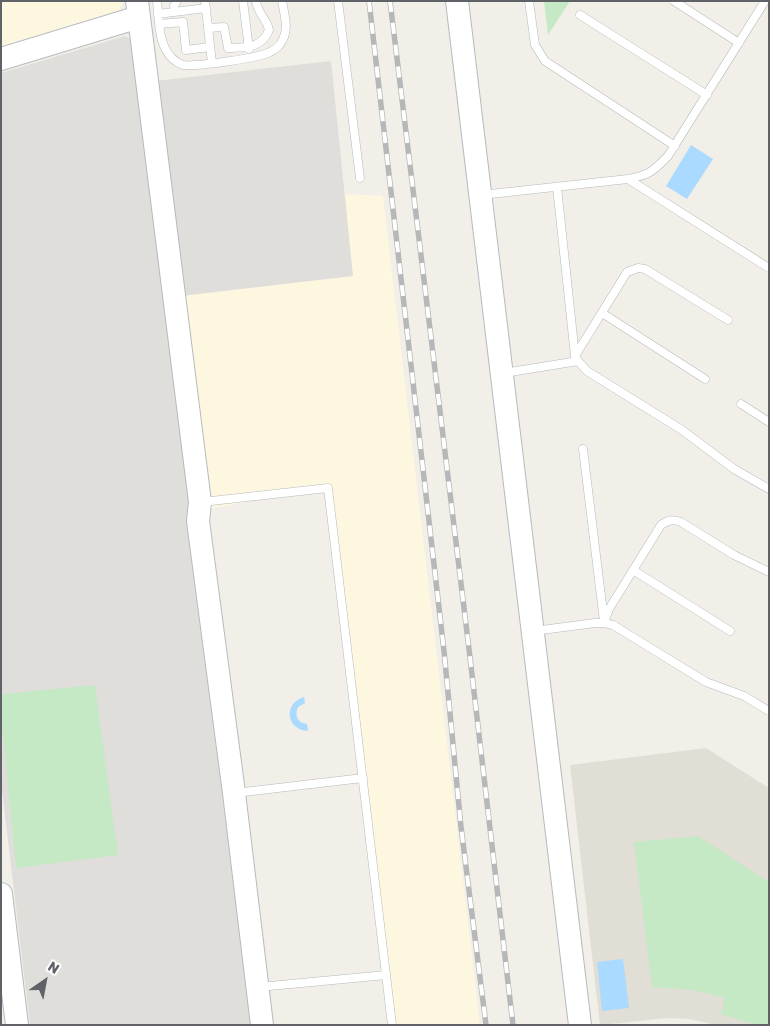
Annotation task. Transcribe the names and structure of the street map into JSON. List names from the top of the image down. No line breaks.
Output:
{"north":"top right"}
